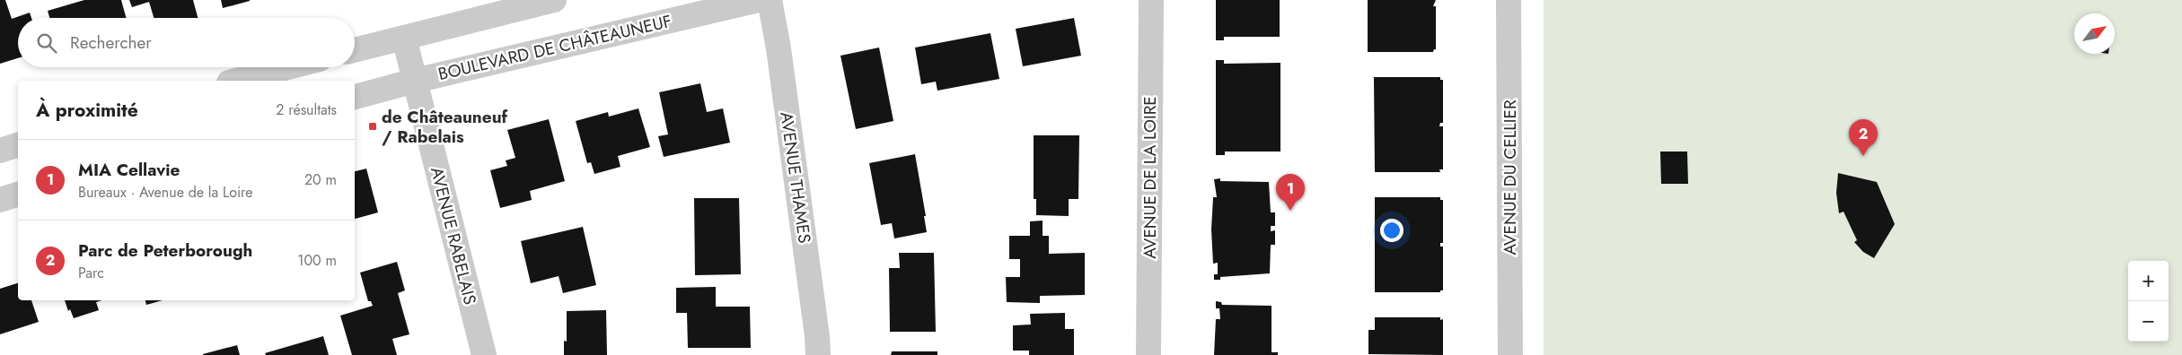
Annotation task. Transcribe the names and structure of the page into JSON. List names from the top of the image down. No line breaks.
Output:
{"streets":{"street":["BOULEVARD DE CHÂTEAUNEUF","AVENUE THAMES","AVENUE DE LA LOIRE","AVENUE DU CELLIER","AVENUE RABELAIS"]},"crossings":[["BOULEVARD DE CHÂTEAUNEUF","AVENUE RABELAIS"]],"places":{"transit":["de Châteauneuf / Rabelais"]},"north":"top right","page":{"search":"Rechercher","heading":["À proximité","2 résultats"],"pins":["2","1"],"list":[{"mark":"1","name":"MIA Cellavie","note":"Bureaux · Avenue de la Loire","value":"20 m"},{"mark":"2","name":"Parc de Peterborough","note":"Parc","value":"100 m"}],"map_buttons":["+","−"]}}
